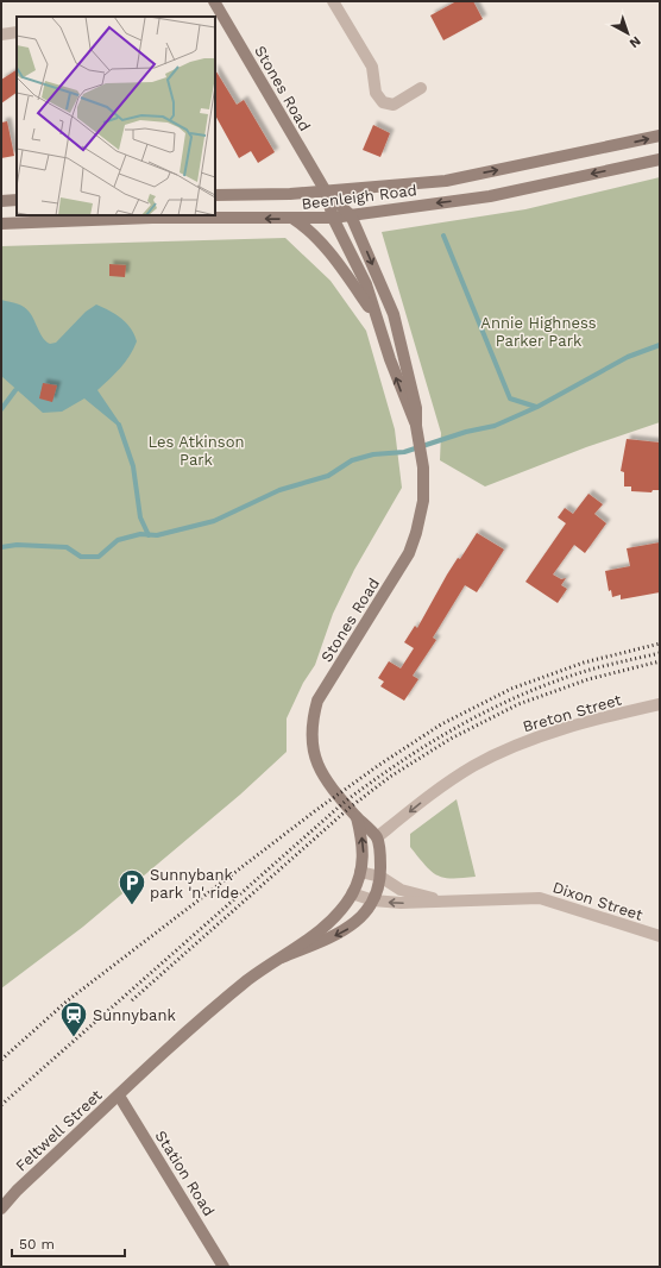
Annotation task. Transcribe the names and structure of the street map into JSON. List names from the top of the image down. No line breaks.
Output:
{"streets":{"street":["Stones Road","Beenleigh Road","Breton Street","Dixon Street","Feltwell Street","Station Road"]},"crossings":[["Stones Road","Beenleigh Road"],["Stones Road","Breton Street"],["Stones Road","Dixon Street"],["Feltwell Street","Station Road"]],"one_way":["Breton Street"],"parks":["Annie Highness Parker Park","Les Atkinson Park"],"places":{"parking":["Sunnybank park 'n' ride"],"station":["Sunnybank"]},"scale_bar":"50 m","north":"bottom right"}
